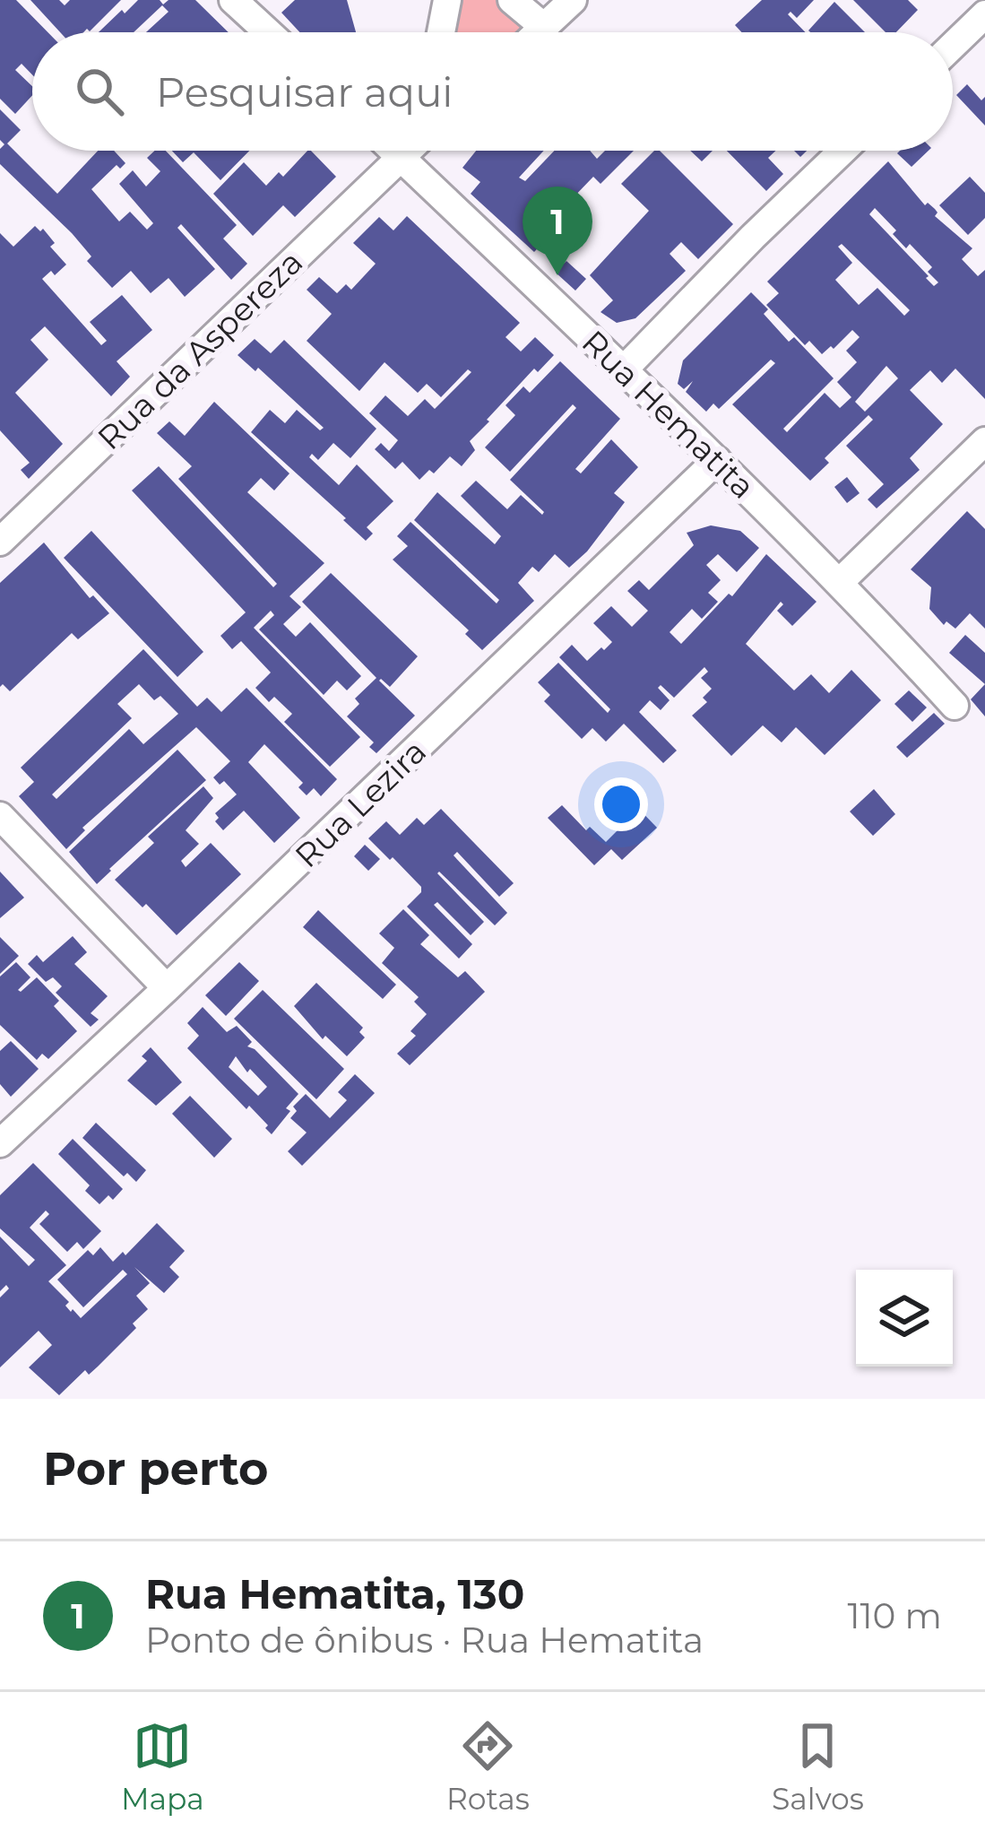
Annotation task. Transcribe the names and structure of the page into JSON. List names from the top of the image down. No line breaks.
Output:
{"streets":{"street":["Rua da Aspereza","Rua Hematita","Rua Lezira"]},"crossings":[["Rua da Aspereza","Rua Hematita"],["Rua Hematita","Rua Lezira"]],"page":{"search":"Pesquisar aqui","pins":"1","heading":"Por perto","list":[{"mark":"1","name":"Rua Hematita, 130","note":"Ponto de ônibus · Rua Hematita","value":"110 m"}],"nav":["Mapa","Rotas","Salvos"]}}
